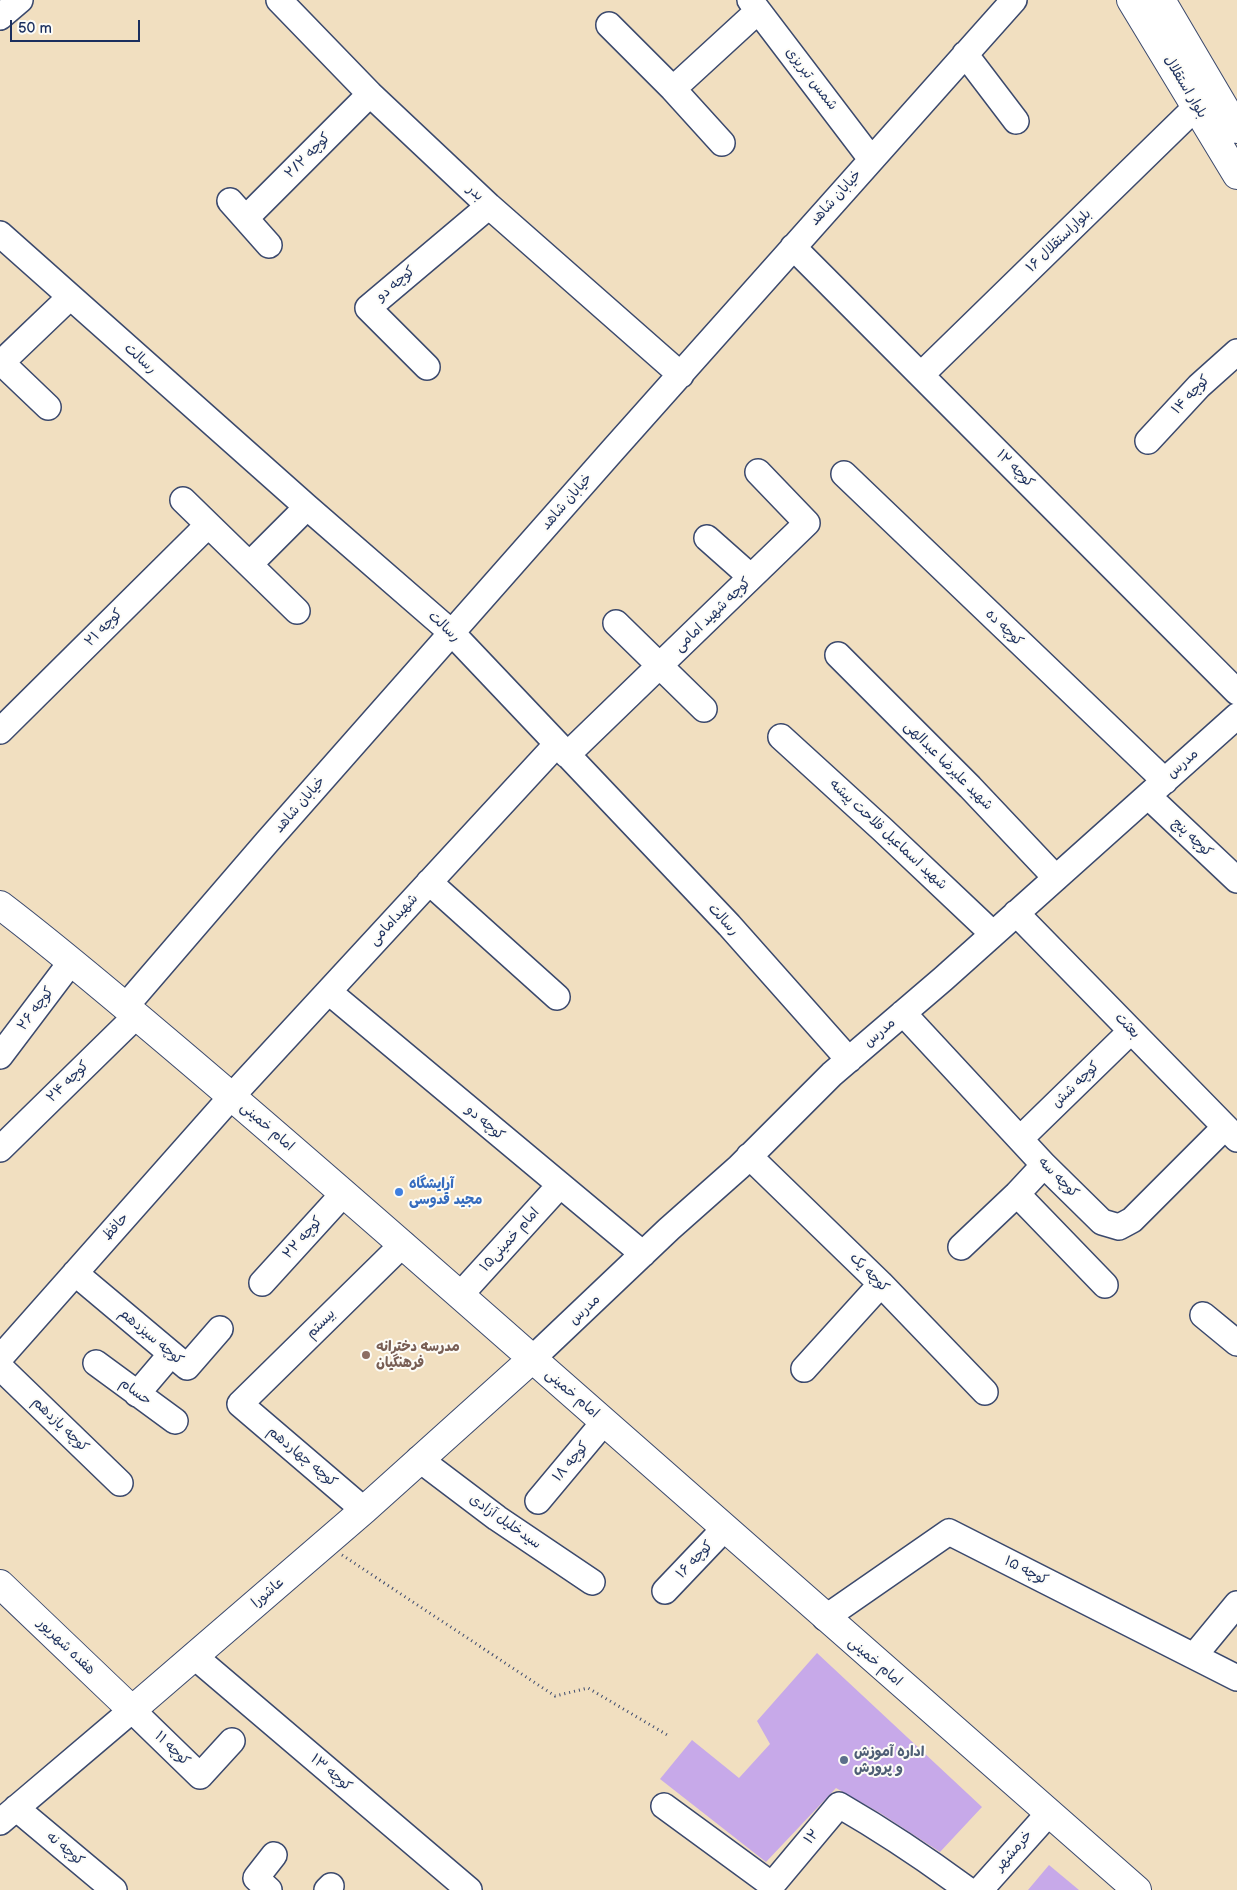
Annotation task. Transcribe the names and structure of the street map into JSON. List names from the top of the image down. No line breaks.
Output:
{"streets":{"main road":["بلوار استقلال","امام خمینی","عاشورا","هفده شهریور"],"street":["شمس تبریزی","کوچه ۲/۲","بدر","خیابان شاهد","بلواراستقلال ۱۶","کوچه دو","رسالت","کوچه ۱۴","کوچه ۱۲","کوچه شهید امامی","کوچه ۲۱","کوچه ده","مدرس","شهید علیرضا عبدالهی","شهید اسماعیل فلاحت پیشه","کوچه پنج","شهیدامامی","کوچه ۲۶","بعثت","کوچه ۲۴","کوچه شش","کوچه سه","حافظ","کوچه ۲۲","امام خمینی۱۵","کوچه یک","بیستم","کوچه سیزدهم","حسام","کوچه یازدهم","کوچه چهاردهم","کوچه ۱۸","سیدخلیل آزادی","کوچه ۱۶","کوچه ۱۵","کوچه ۱۱","کوچه ۱۳","۱۲","کوچه نه","خرمشهر"]},"crossings":[["شمس تبریزی","خیابان شاهد"],["بلوار استقلال","بلواراستقلال ۱۶"],["کوچه ۲/۲","بدر"],["بدر","خیابان شاهد"],["بدر","کوچه دو"],["خیابان شاهد","رسالت"],["خیابان شاهد","کوچه ۱۲"],["خیابان شاهد","کوچه ۲۴"],["خیابان شاهد","امام خمینی"],["بلواراستقلال ۱۶","کوچه ۱۲"],["کوچه دو","مدرس"],["کوچه دو","شهیدامامی"],["کوچه دو","امام خمینی۱۵"],["رسالت","کوچه شهید امامی"],["رسالت","مدرس"],["رسالت","شهیدامامی"],["کوچه شهید امامی","شهیدامامی"],["کوچه ده","مدرس"],["کوچه ده","کوچه پنج"],["مدرس","شهید علیرضا عبدالهی"],["مدرس","شهید اسماعیل فلاحت پیشه"],["مدرس","کوچه پنج"],["مدرس","بعثت"],["مدرس","امام خمینی"],["مدرس","کوچه سه"],["مدرس","کوچه یک"],["مدرس","عاشورا"],["شهیدامامی","امام خمینی"],["شهیدامامی","حافظ"],["کوچه ۲۶","امام خمینی"],["بعثت","کوچه شش"],["بعثت","کوچه سه"],["کوچه ۲۴","امام خمینی"],["کوچه شش","کوچه سه"],["امام خمینی","حافظ"],["امام خمینی","کوچه ۲۲"],["امام خمینی","امام خمینی۱۵"],["امام خمینی","بیستم"],["امام خمینی","کوچه ۱۸"],["امام خمینی","کوچه ۱۶"],["امام خمینی","کوچه ۱۵"],["امام خمینی","عاشورا"],["امام خمینی","خرمشهر"],["حافظ","کوچه سیزدهم"],["بیستم","کوچه چهاردهم"],["کوچه چهاردهم","عاشورا"],["سیدخلیل آزادی","عاشورا"],["عاشورا","هفده شهریور"],["عاشورا","کوچه ۱۱"],["عاشورا","کوچه ۱۳"],["عاشورا","کوچه نه"],["هفده شهریور","کوچه ۱۱"]],"places":["آرایشگاه مجید قدوسی","مدرسه دخترانه فرهنگیان","اداره آموزش و پرورش"],"scale_bar":"50 m"}
